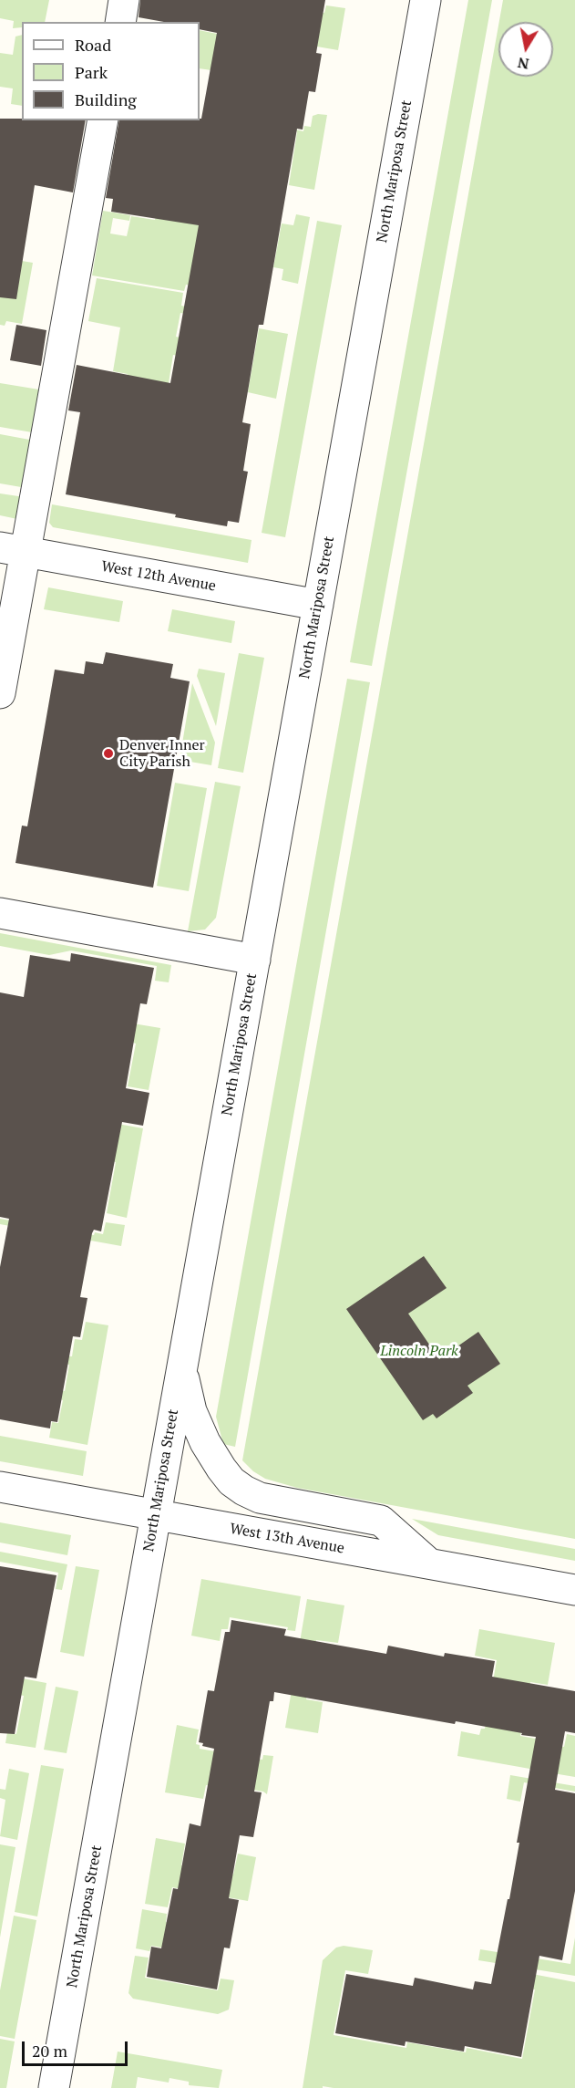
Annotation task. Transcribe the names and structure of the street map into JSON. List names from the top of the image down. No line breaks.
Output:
{"streets":{"street":["North Mariposa Street","West 12th Avenue","West 13th Avenue"]},"crossings":[["North Mariposa Street","West 12th Avenue"],["North Mariposa Street","West 13th Avenue"]],"parks":["Lincoln Park"],"places":["Denver Inner City Parish"],"legend":["Road","Park","Building"],"scale_bar":"20 m","north":"bottom"}
